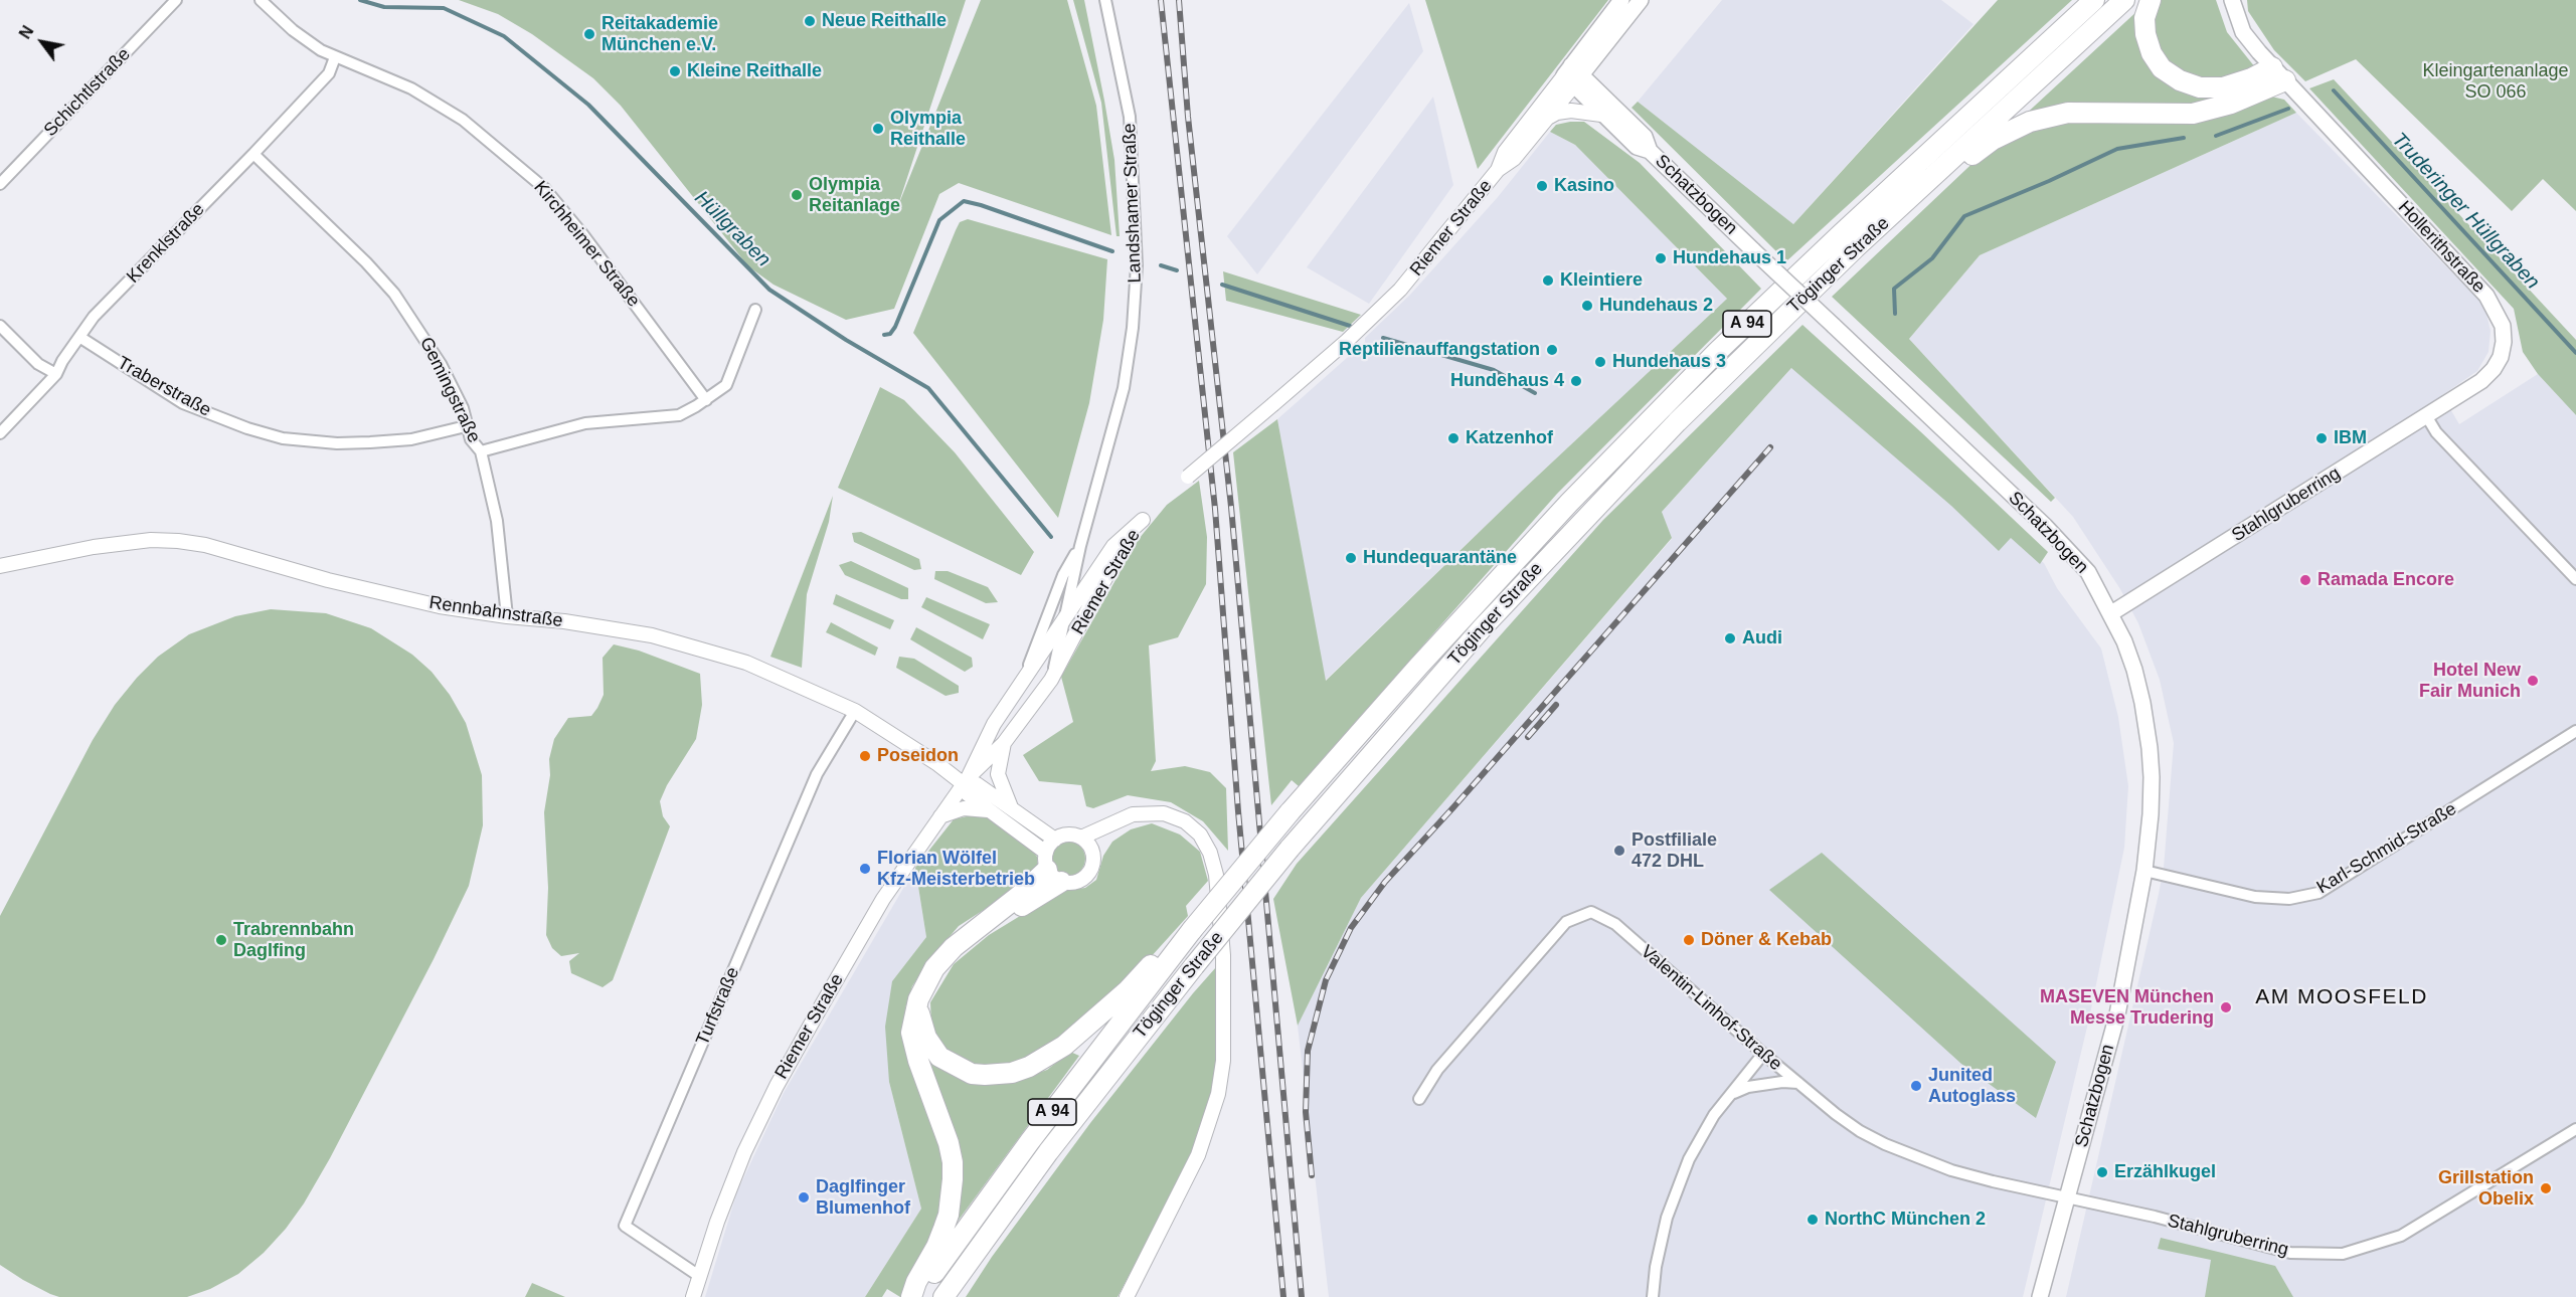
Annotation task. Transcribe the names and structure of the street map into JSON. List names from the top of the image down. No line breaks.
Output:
{"streets":{"highway":["Töginger Straße","A 94"],"main road":["Schatzbogen","Riemer Straße","Hollerithstraße","Stahlgruberring"],"street":["Schichtlstraße","Landshamer Straße","Krenklstraße","Kirchheimer Straße","Traberstraße","Gemingstraße","Rennbahnstraße","Karl-Schmid-Straße","Turfstraße","Valentin-Linhof-Straße"]},"crossings":[["Schatzbogen","Riemer Straße"],["Schatzbogen","Stahlgruberring"],["Schatzbogen","Karl-Schmid-Straße"],["Schatzbogen","Valentin-Linhof-Straße"],["Landshamer Straße","Riemer Straße"],["Riemer Straße","Rennbahnstraße"],["Riemer Straße","Turfstraße"],["Krenklstraße","Kirchheimer Straße"],["Krenklstraße","Traberstraße"],["Krenklstraße","Gemingstraße"],["Hollerithstraße","Stahlgruberring"],["Traberstraße","Gemingstraße"],["Gemingstraße","Rennbahnstraße"],["Stahlgruberring","Valentin-Linhof-Straße"],["Rennbahnstraße","Turfstraße"]],"districts":["AM MOOSFELD"],"water":["Truderinger Hüllgraben","Hüllgraben"],"parks":["Kleingartenanlage SO 066"],"places":["Neue Reithalle","Reitakademie München e.V.","Kleine Reithalle","Olympia Reithalle","Kasino","Olympia Reitanlage","Hundehaus 1","Kleintiere","Hundehaus 2","Reptilienauffangstation","Hundehaus 3","Hundehaus 4","Katzenhof","IBM","Hundequarantäne","Ramada Encore","Audi","Hotel New Fair Munich","Poseidon","Postfiliale 472 DHL","Florian Wölfel Kfz-Meisterbetrieb","Trabrennbahn Daglfing","Döner & Kebab","MASEVEN München Messe Trudering","Junited Autoglass","Erzählkugel","Grillstation Obelix","Daglfinger Blumenhof","NorthC München 2"],"north":"top left"}
